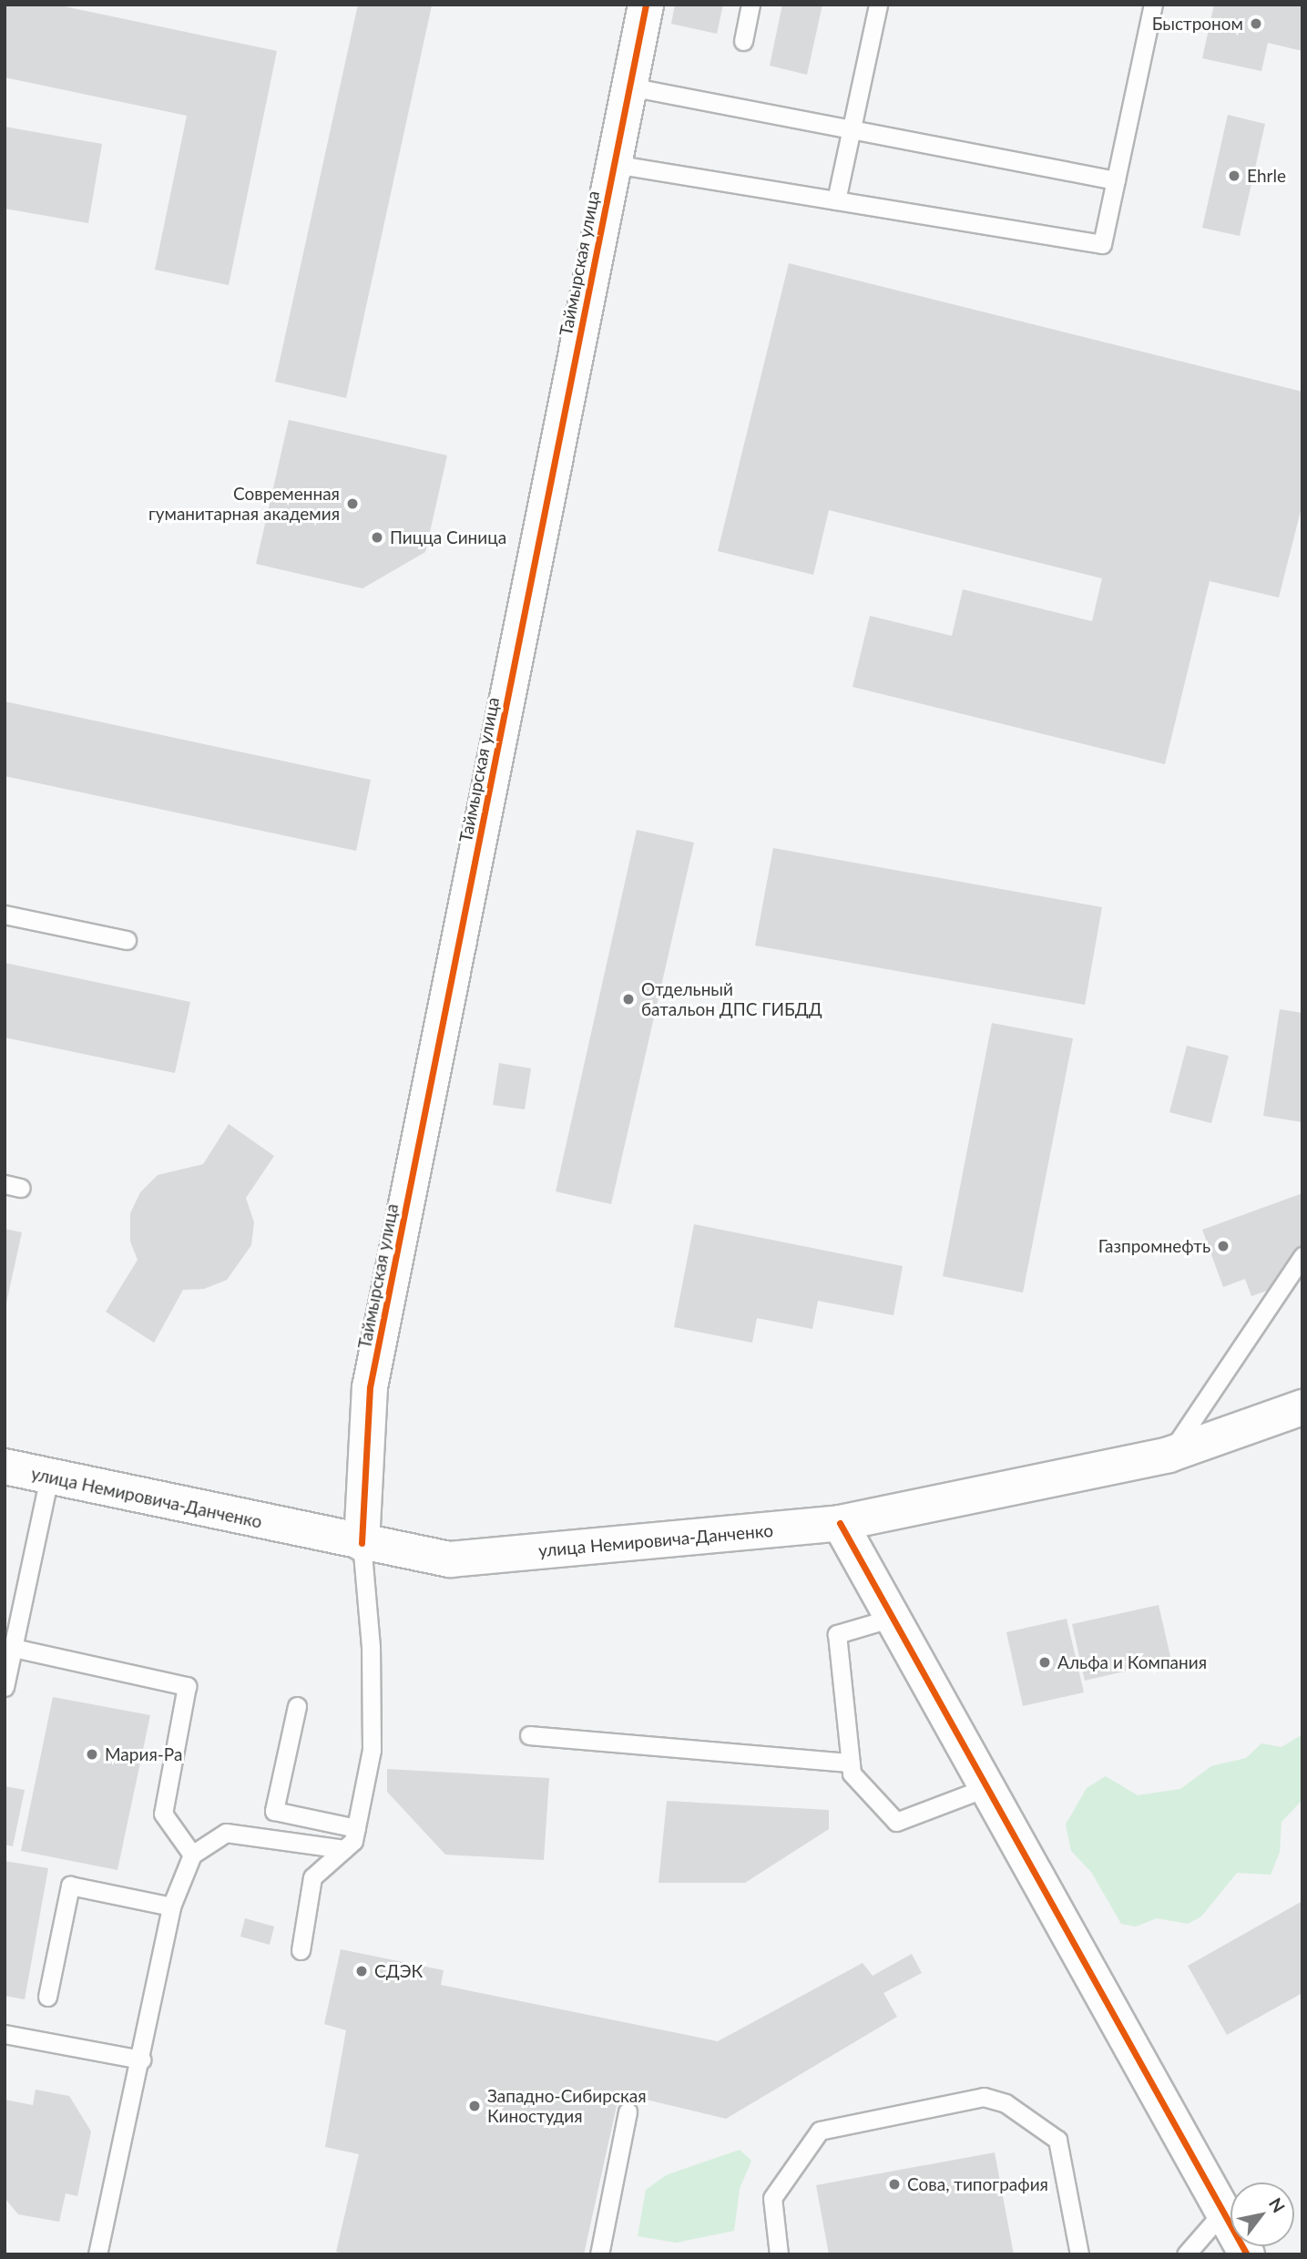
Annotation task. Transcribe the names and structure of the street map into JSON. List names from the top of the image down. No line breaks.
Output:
{"streets":{"street":["Таймырская улица","улица Немировича-Данченко"]},"crossings":[["Таймырская улица","улица Немировича-Данченко"]],"places":["Быстроном","Ehrle","Современная гуманитарная академия","Пицца Синица","Отдельный батальон ДПС ГИБДД","Газпромнефть","Альфа и Компания","Мария-Ра","СДЭК","Западно-Сибирская Киностудия","Сова, типография"],"north":"top right"}
